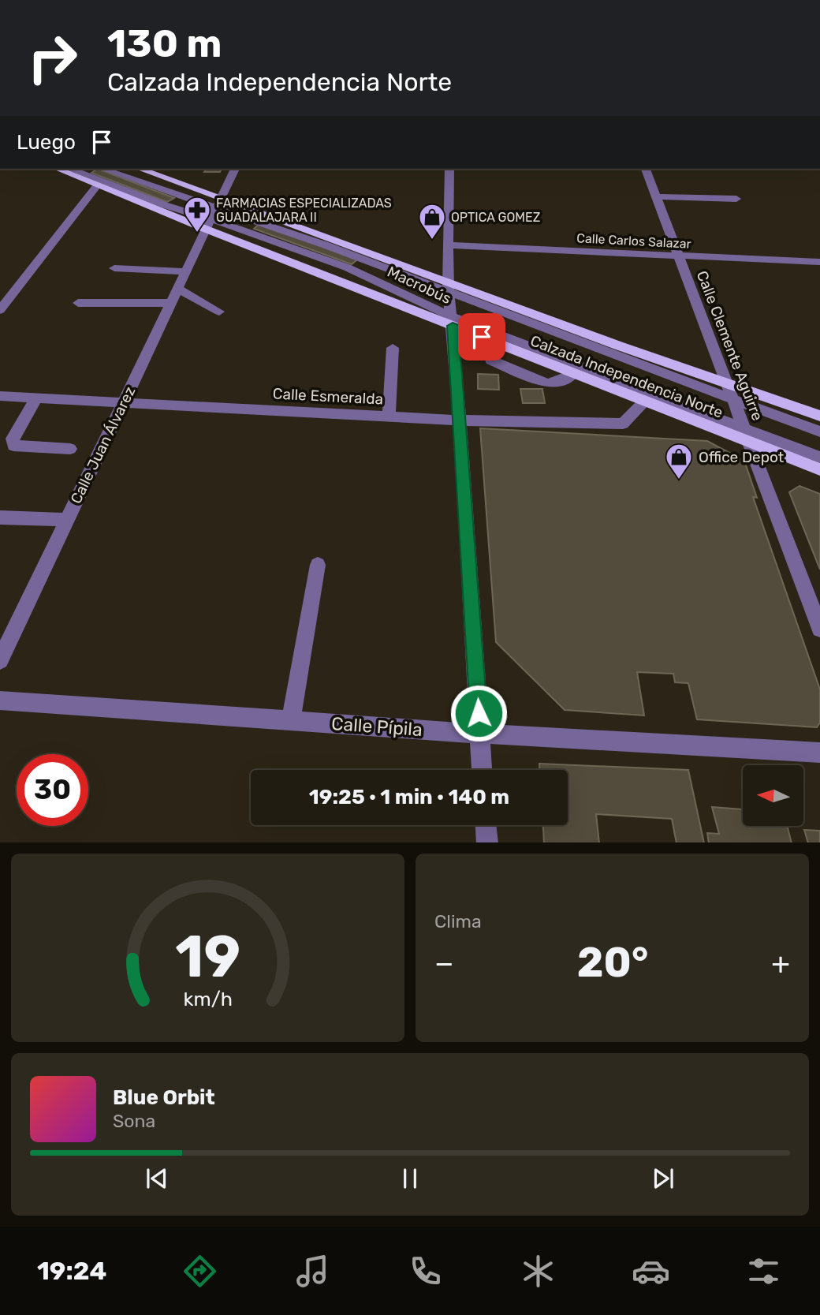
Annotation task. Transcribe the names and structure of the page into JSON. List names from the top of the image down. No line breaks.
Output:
{"streets":{"main road":["Calzada Independencia Norte"],"street":["Calle Carlos Salazar","Macrobús","Calle Clemente Aguirre","Calle Esmeralda","Calle Juan Álvarez","Calle Pípila"]},"crossings":[["Calle Carlos Salazar","Calle Clemente Aguirre"],["Macrobús","Calle Clemente Aguirre"],["Macrobús","Calzada Independencia Norte"],["Macrobús","Calle Juan Álvarez"],["Calle Clemente Aguirre","Calzada Independencia Norte"],["Calzada Independencia Norte","Calle Esmeralda"],["Calle Esmeralda","Calle Juan Álvarez"]],"places":{"pharmacy":["FARMACIAS ESPECIALIZADAS GUADALAJARA II"],"shop":["OPTICA GOMEZ","Office Depot"]},"north":"left","page":{"turn":["130 m","Calzada Independencia Norte"],"then":"Luego","limit":"30","trip":"19:25 · 1 min · 140 m","tile":"Clima","heat":["−","20°","+"],"song":["Blue Orbit","Sona"],"tabs":"19:24","gauge":["19","km/h"]}}
